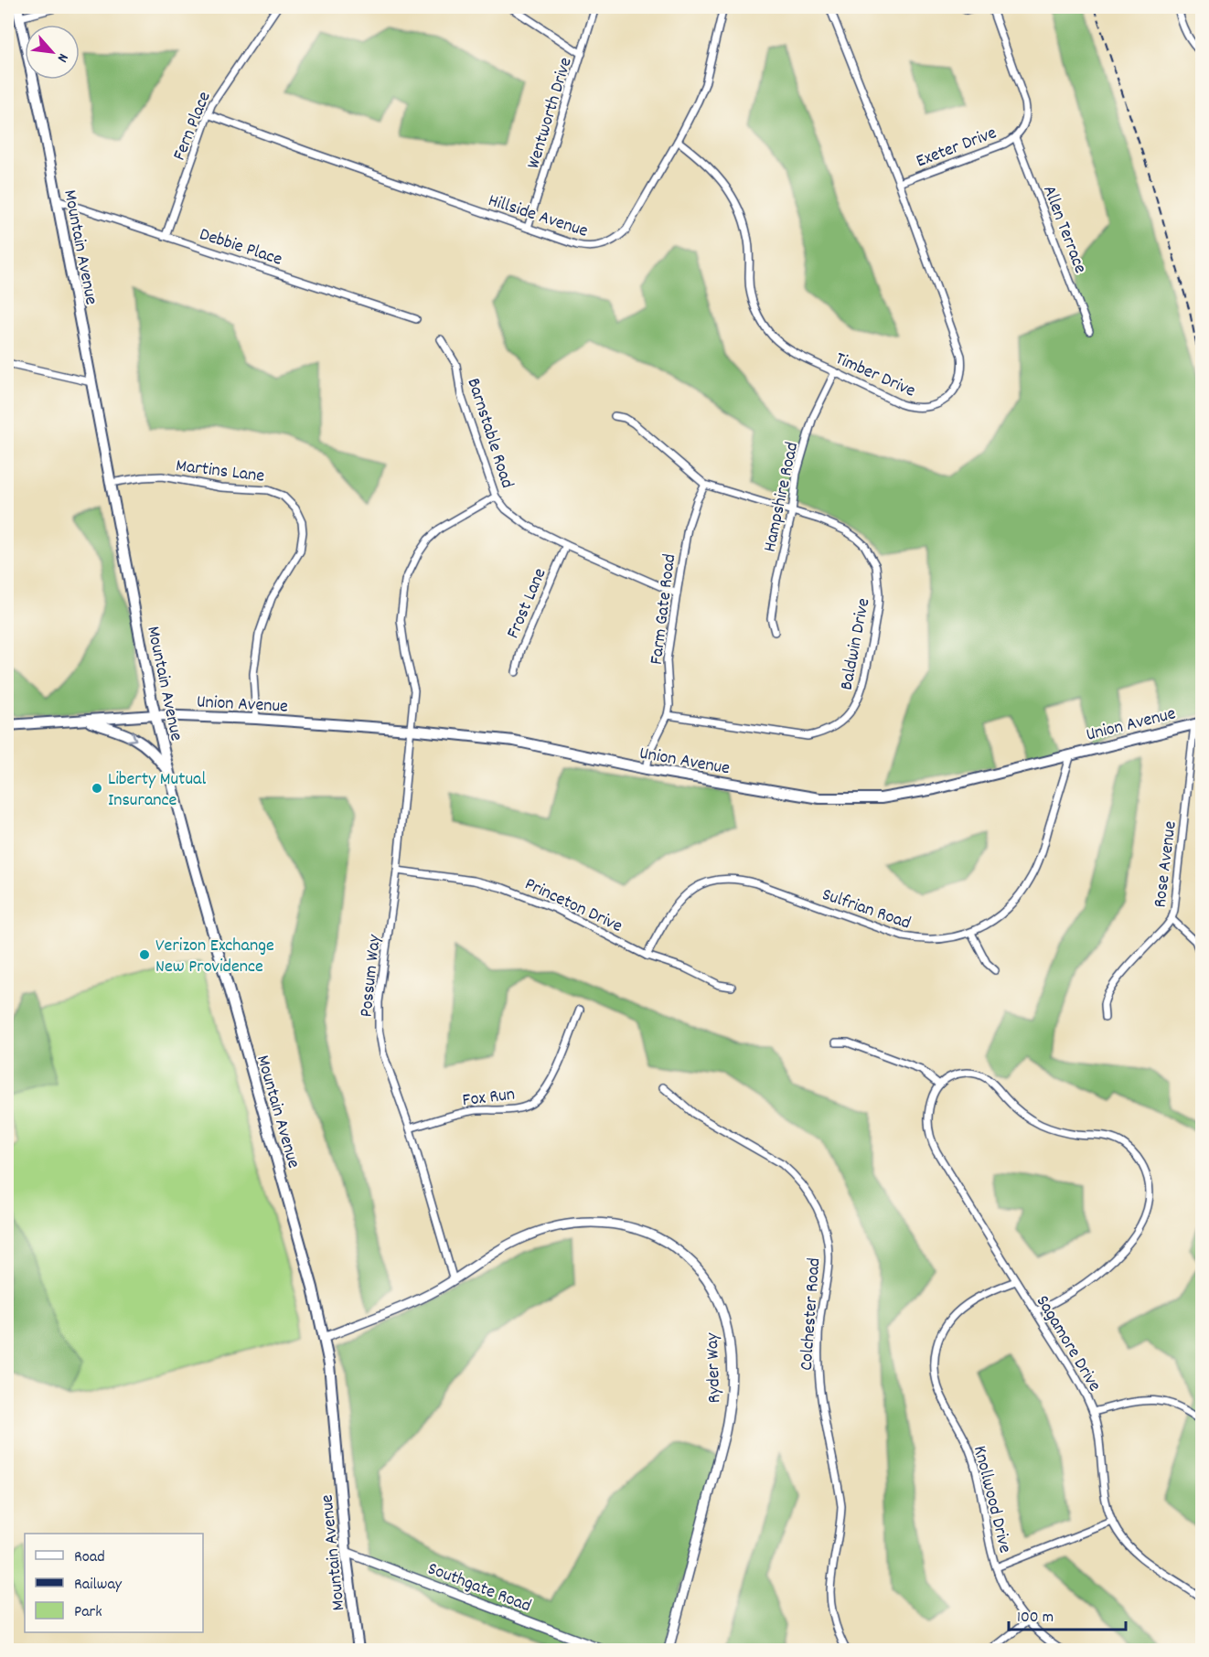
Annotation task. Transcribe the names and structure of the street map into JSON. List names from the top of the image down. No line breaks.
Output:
{"streets":{"main road":["Mountain Avenue","Union Avenue"],"street":["Wentworth Drive","Fern Place","Exeter Drive","Hillside Avenue","Allen Terrace","Debbie Place","Timber Drive","Barnstable Road","Martins Lane","Hampshire Road","Frost Lane","Farm Gate Road","Baldwin Drive","Rose Avenue","Princeton Drive","Sulfrian Road","Possum Way","Fox Run","Colchester Road","Sagamore Drive","Ryder Way","Knollwood Drive","Southgate Road"]},"crossings":[["Wentworth Drive","Hillside Avenue"],["Fern Place","Hillside Avenue"],["Fern Place","Debbie Place"],["Exeter Drive","Allen Terrace"],["Exeter Drive","Timber Drive"],["Hillside Avenue","Timber Drive"],["Debbie Place","Mountain Avenue"],["Mountain Avenue","Martins Lane"],["Mountain Avenue","Union Avenue"],["Mountain Avenue","Ryder Way"],["Mountain Avenue","Southgate Road"],["Timber Drive","Hampshire Road"],["Barnstable Road","Frost Lane"],["Barnstable Road","Farm Gate Road"],["Barnstable Road","Possum Way"],["Martins Lane","Union Avenue"],["Hampshire Road","Baldwin Drive"],["Farm Gate Road","Baldwin Drive"],["Farm Gate Road","Union Avenue"],["Union Avenue","Rose Avenue"],["Union Avenue","Sulfrian Road"],["Union Avenue","Possum Way"],["Princeton Drive","Sulfrian Road"],["Princeton Drive","Possum Way"],["Possum Way","Fox Run"],["Possum Way","Ryder Way"],["Sagamore Drive","Knollwood Drive"]],"places":["Liberty Mutual Insurance","Verizon Exchange New Providence"],"legend":["Road","Railway","Park"],"scale_bar":"100 m","north":"bottom right"}
